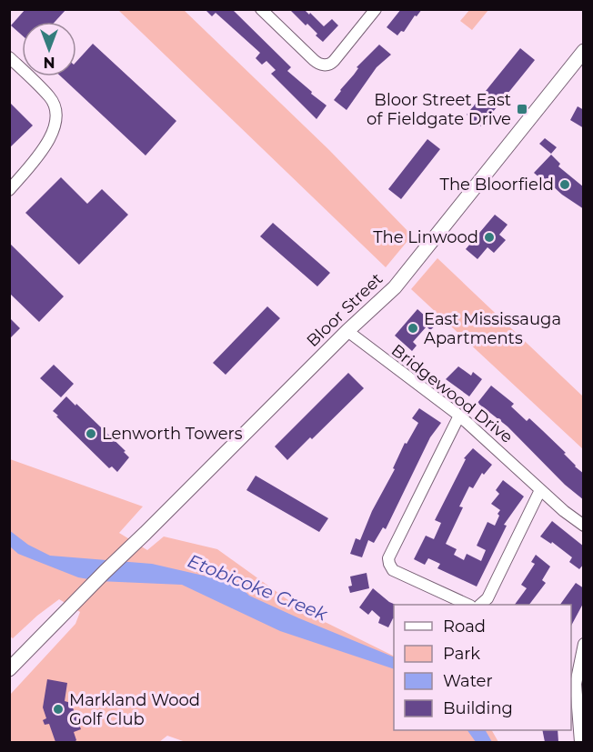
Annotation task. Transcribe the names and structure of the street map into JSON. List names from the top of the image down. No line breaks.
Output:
{"streets":{"main road":["Bloor Street"],"street":["Bridgewood Drive"]},"crossings":[["Bloor Street","Bridgewood Drive"]],"water":["Etobicoke Creek"],"places":{"transit":["Bloor Street East of Fieldgate Drive"],"other":["The Bloorfield","The Linwood","East Mississauga Apartments","Lenworth Towers","Markland Wood Golf Club"]},"legend":["Road","Park","Water","Building"],"north":"bottom"}
